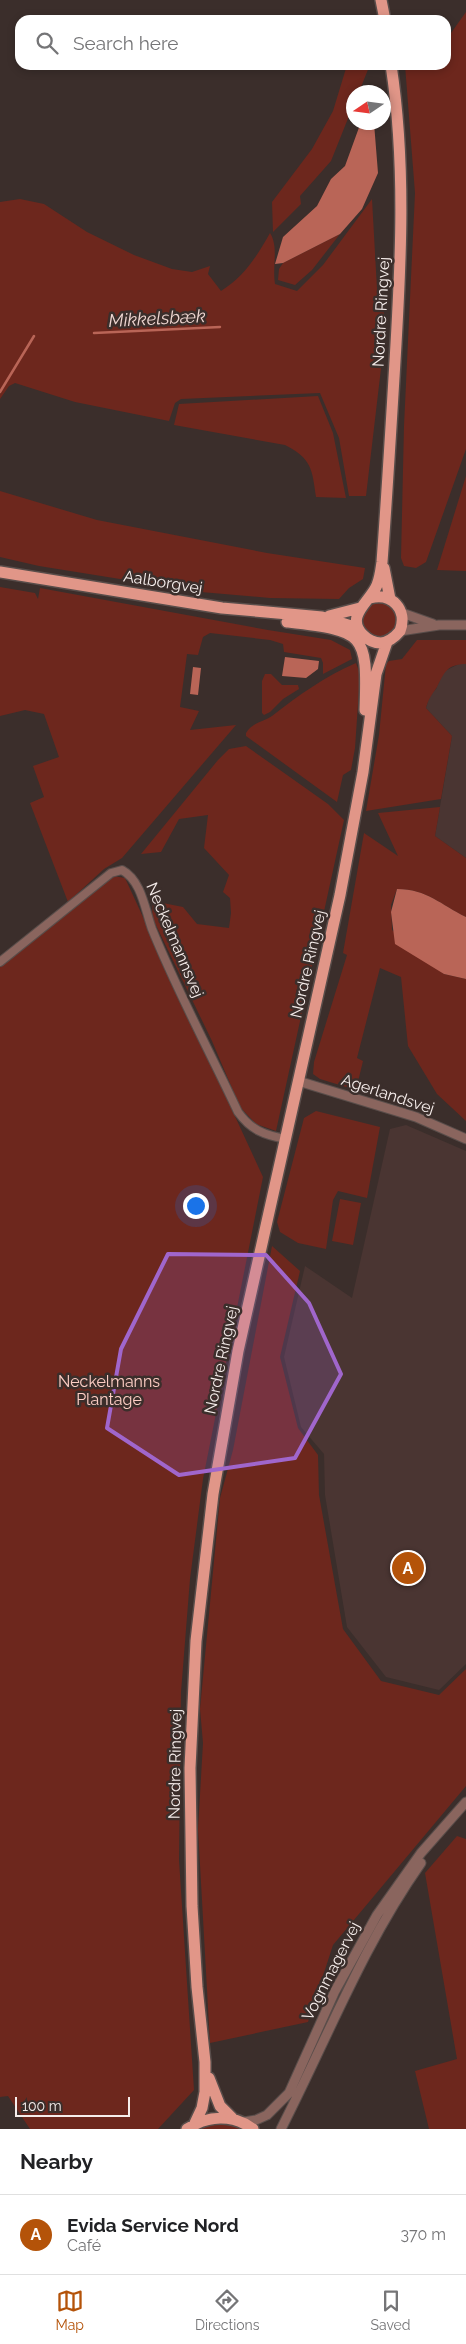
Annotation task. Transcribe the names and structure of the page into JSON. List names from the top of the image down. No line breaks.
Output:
{"streets":{"main road":["Nordre Ringvej","Aalborgvej"],"street":["Neckelmannsvej","Agerlandsvej","Vognmagervej"]},"crossings":[["Nordre Ringvej","Aalborgvej"],["Nordre Ringvej","Neckelmannsvej"],["Nordre Ringvej","Agerlandsvej"]],"water":["Mikkelsbæk"],"parks":["Neckelmanns Plantage"],"scale_bar":"100 m","north":"left","page":{"search":"Search here","pins":"A","scale":"100 m","heading":"Nearby","list":[{"mark":"A","name":"Evida Service Nord","note":"Café","value":"370 m"}],"nav":["Map","Directions","Saved"]}}
